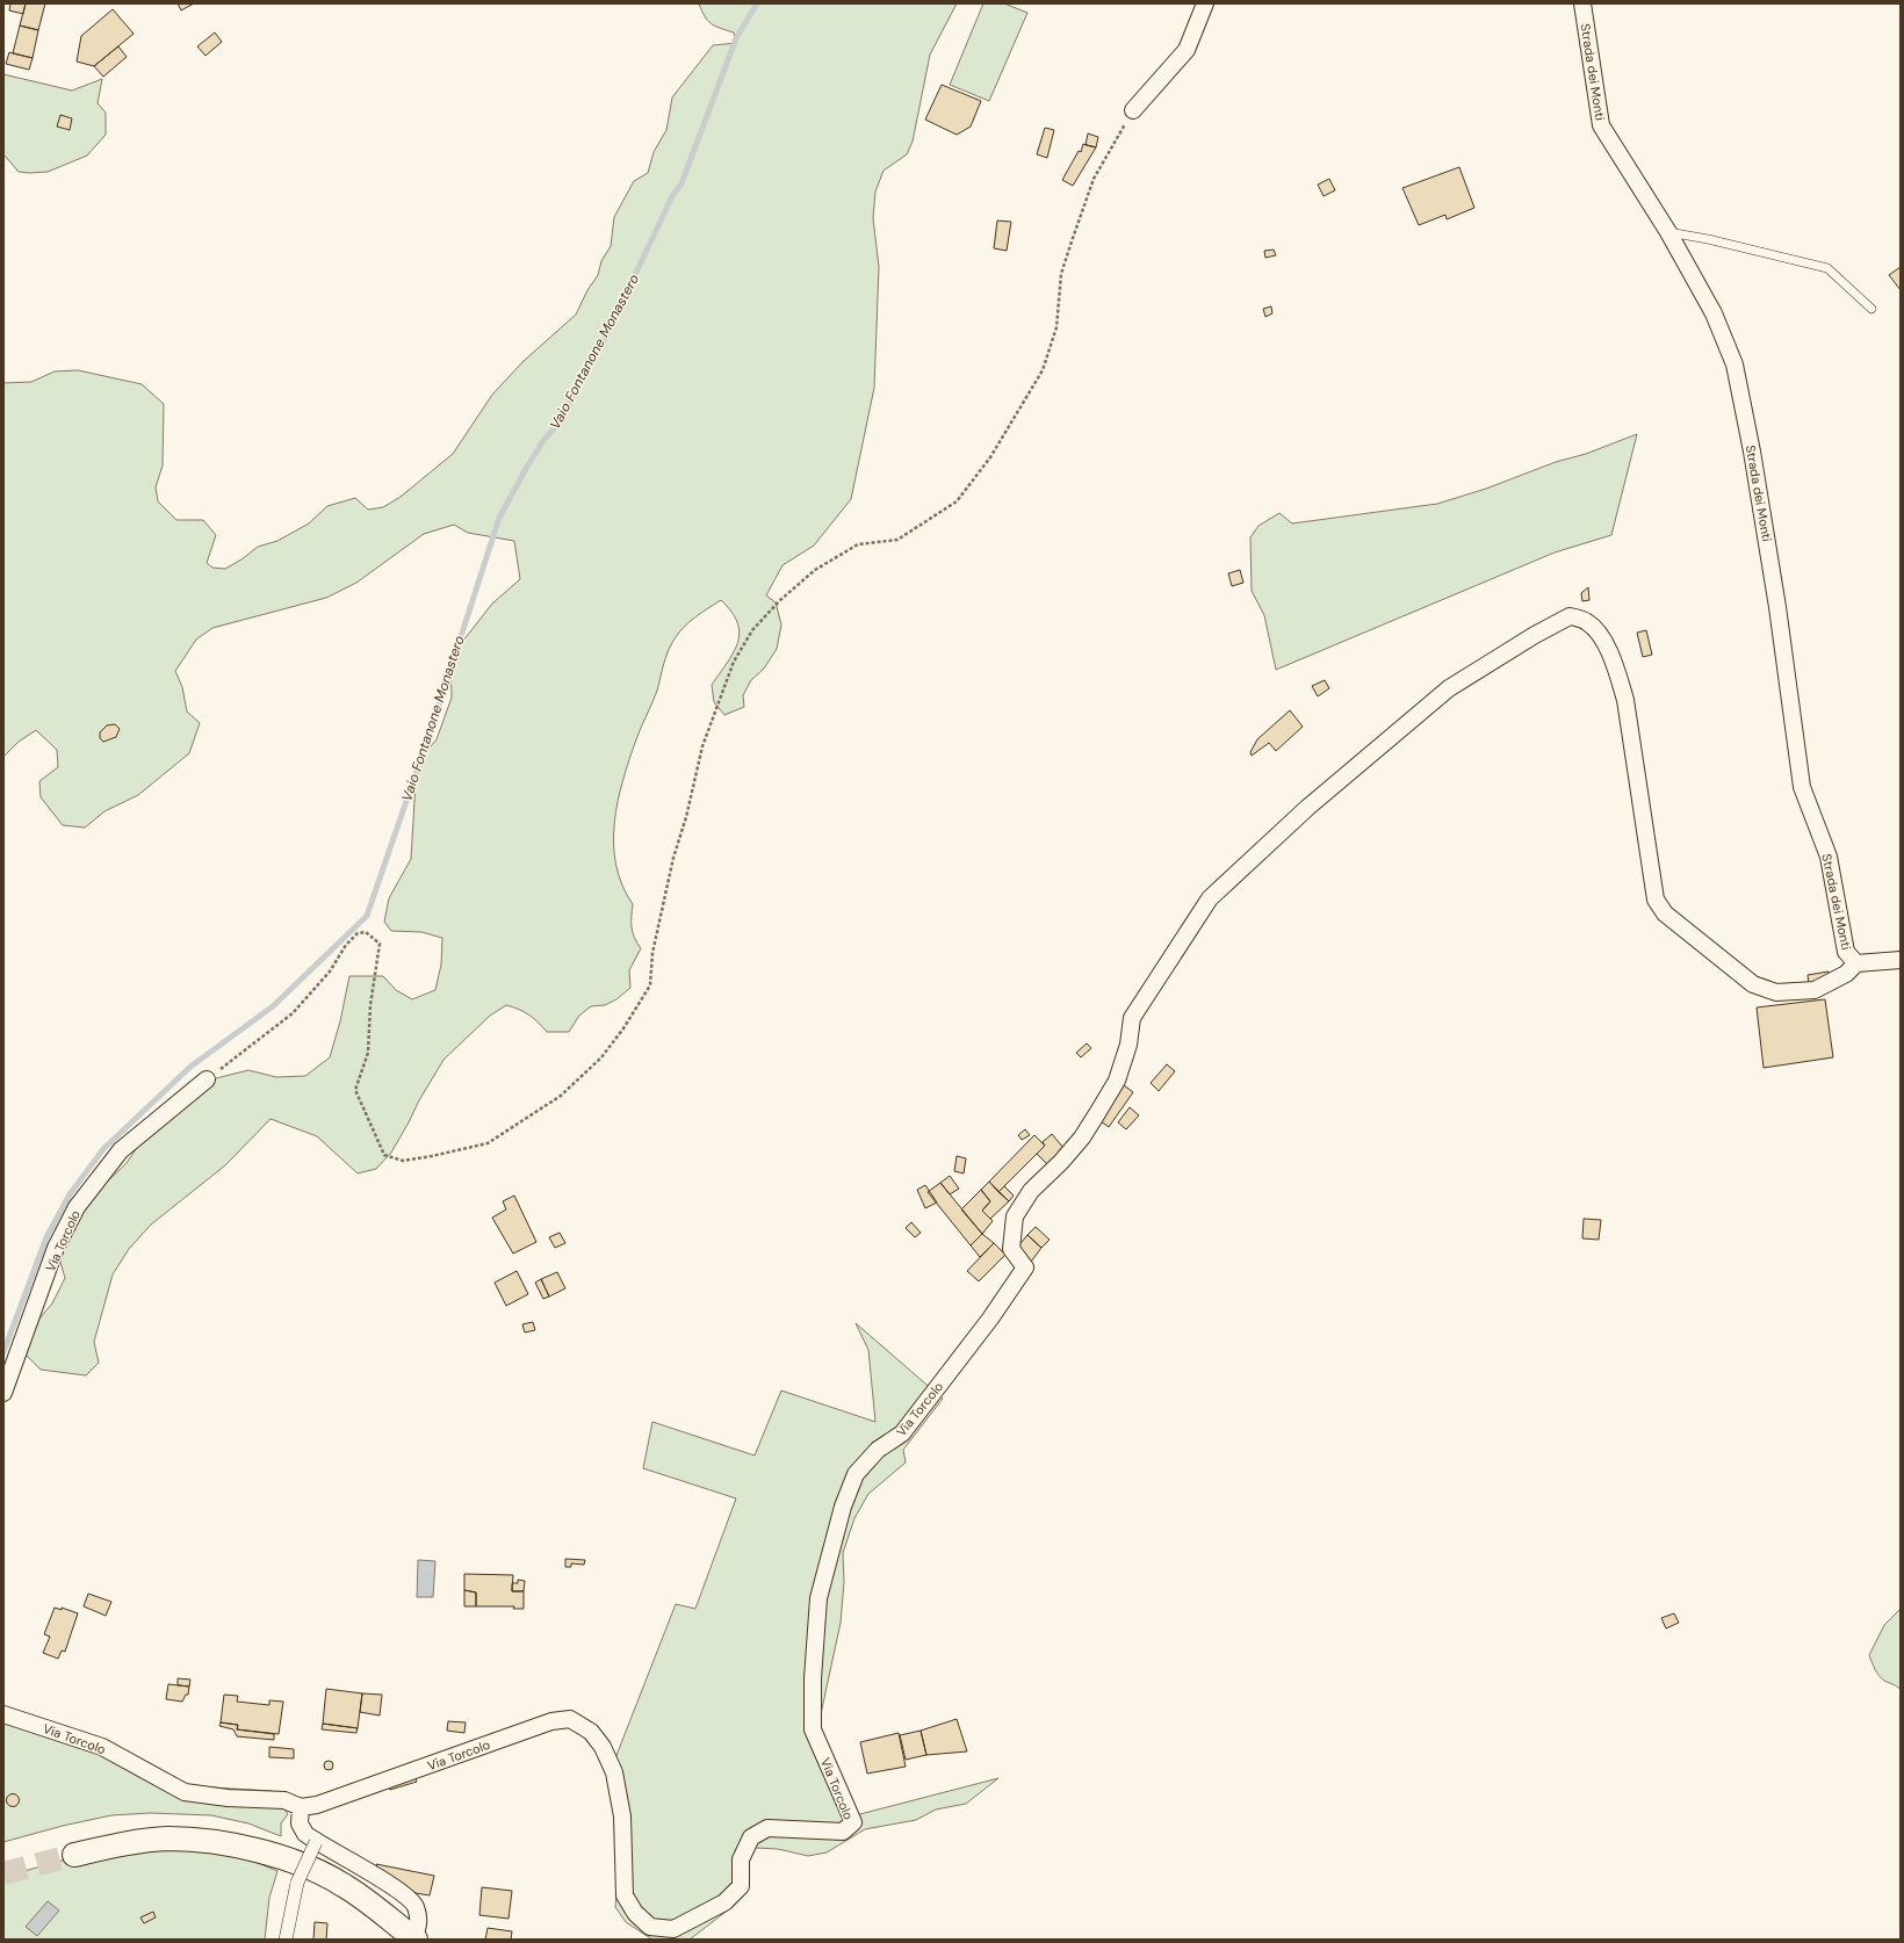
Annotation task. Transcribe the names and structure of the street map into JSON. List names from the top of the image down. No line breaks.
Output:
{"streets":{"street":["Strada dei Monti","Via Torcolo"]},"crossings":[["Strada dei Monti","Via Torcolo"]],"water":["Vaio Fontanone Monastero"]}
